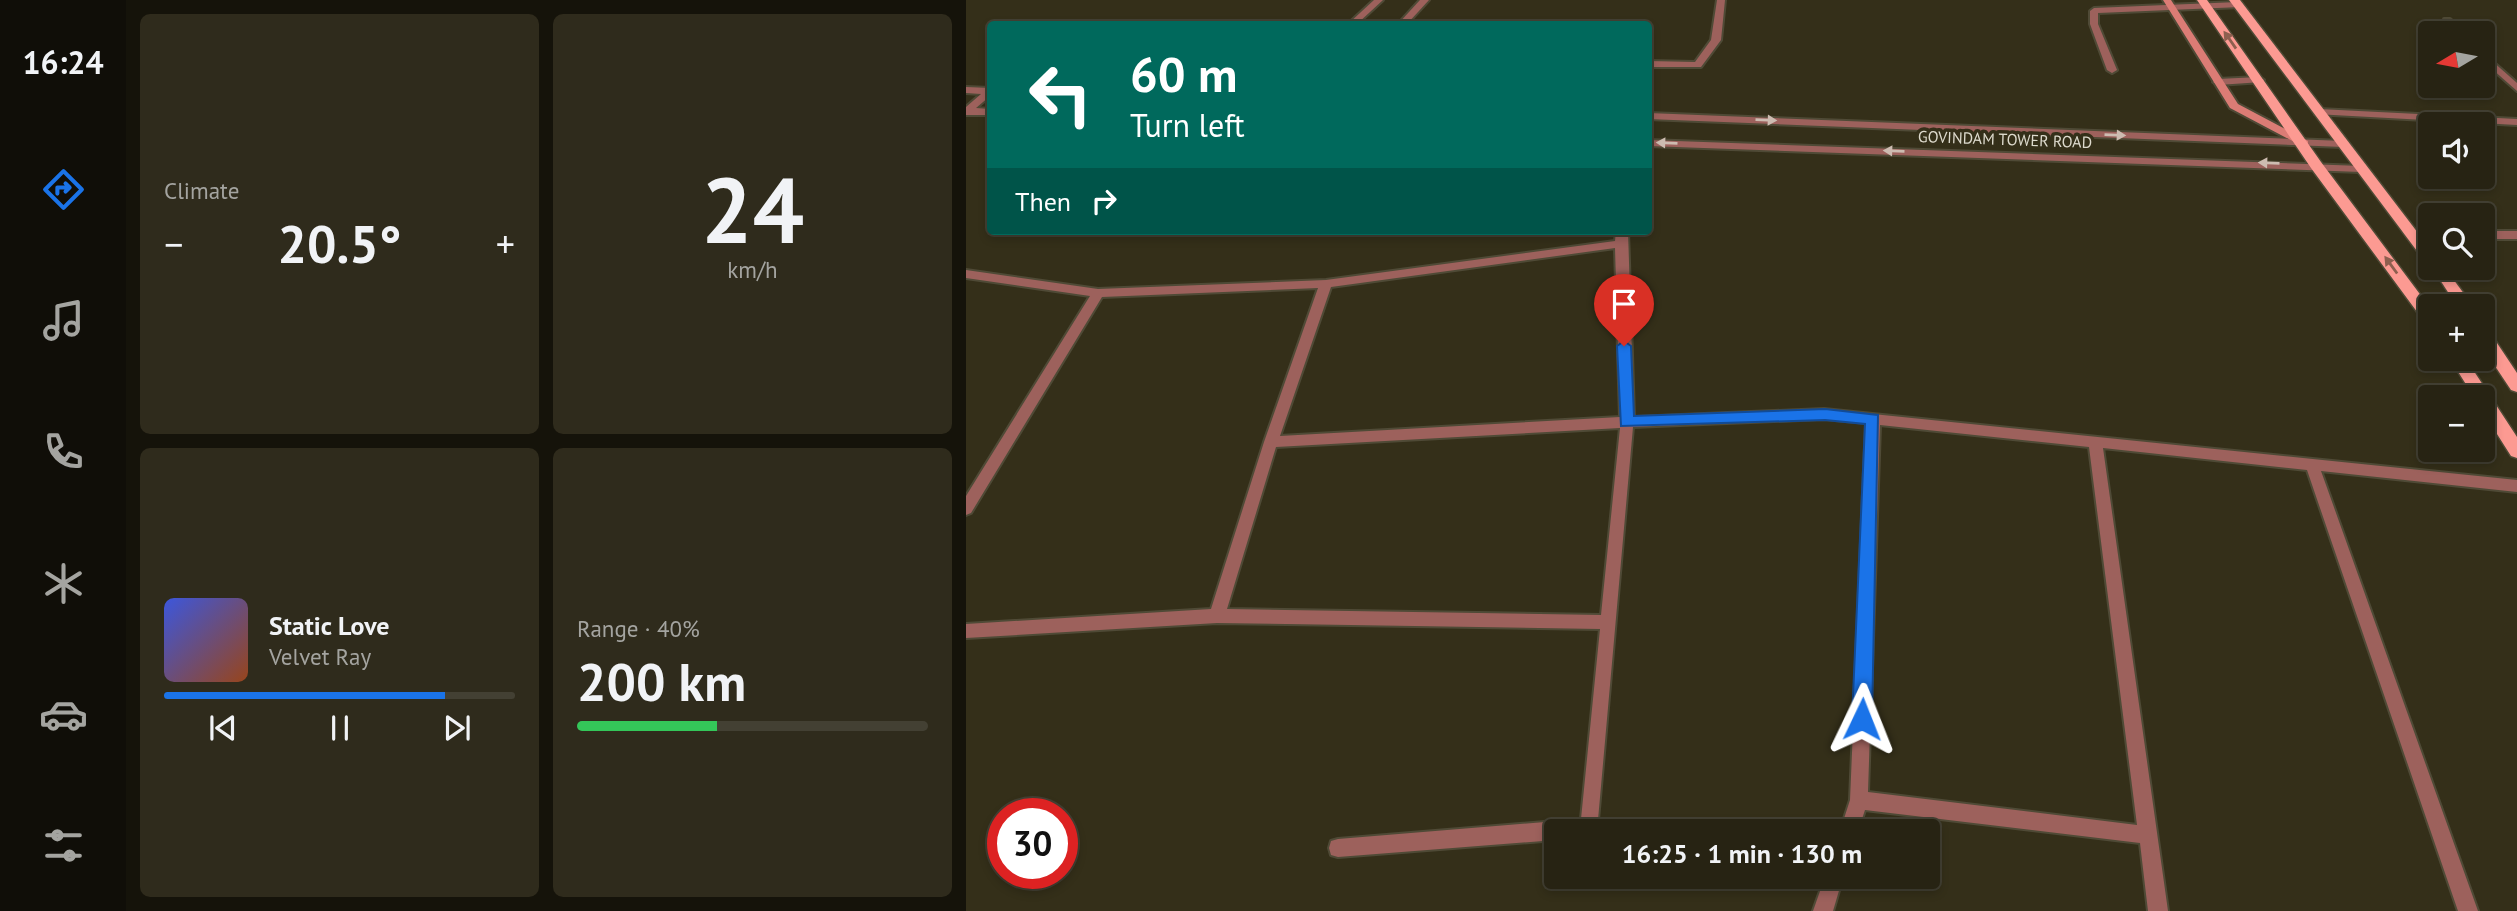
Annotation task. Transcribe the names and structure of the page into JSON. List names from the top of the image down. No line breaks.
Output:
{"streets":{"street":["GOVINDAM TOWER ROAD"]},"north":"left","page":{"tabs":"16:24","tile":["Climate",["24","km/h"],["Range · 40%","200 km"]],"map_buttons":["+","−"],"turn":["60 m","Turn left"],"then":"Then","heat":["−","20.5°","+"],"song":["Static Love","Velvet Ray"],"limit":"30","trip":"16:25 · 1 min · 130 m"}}
